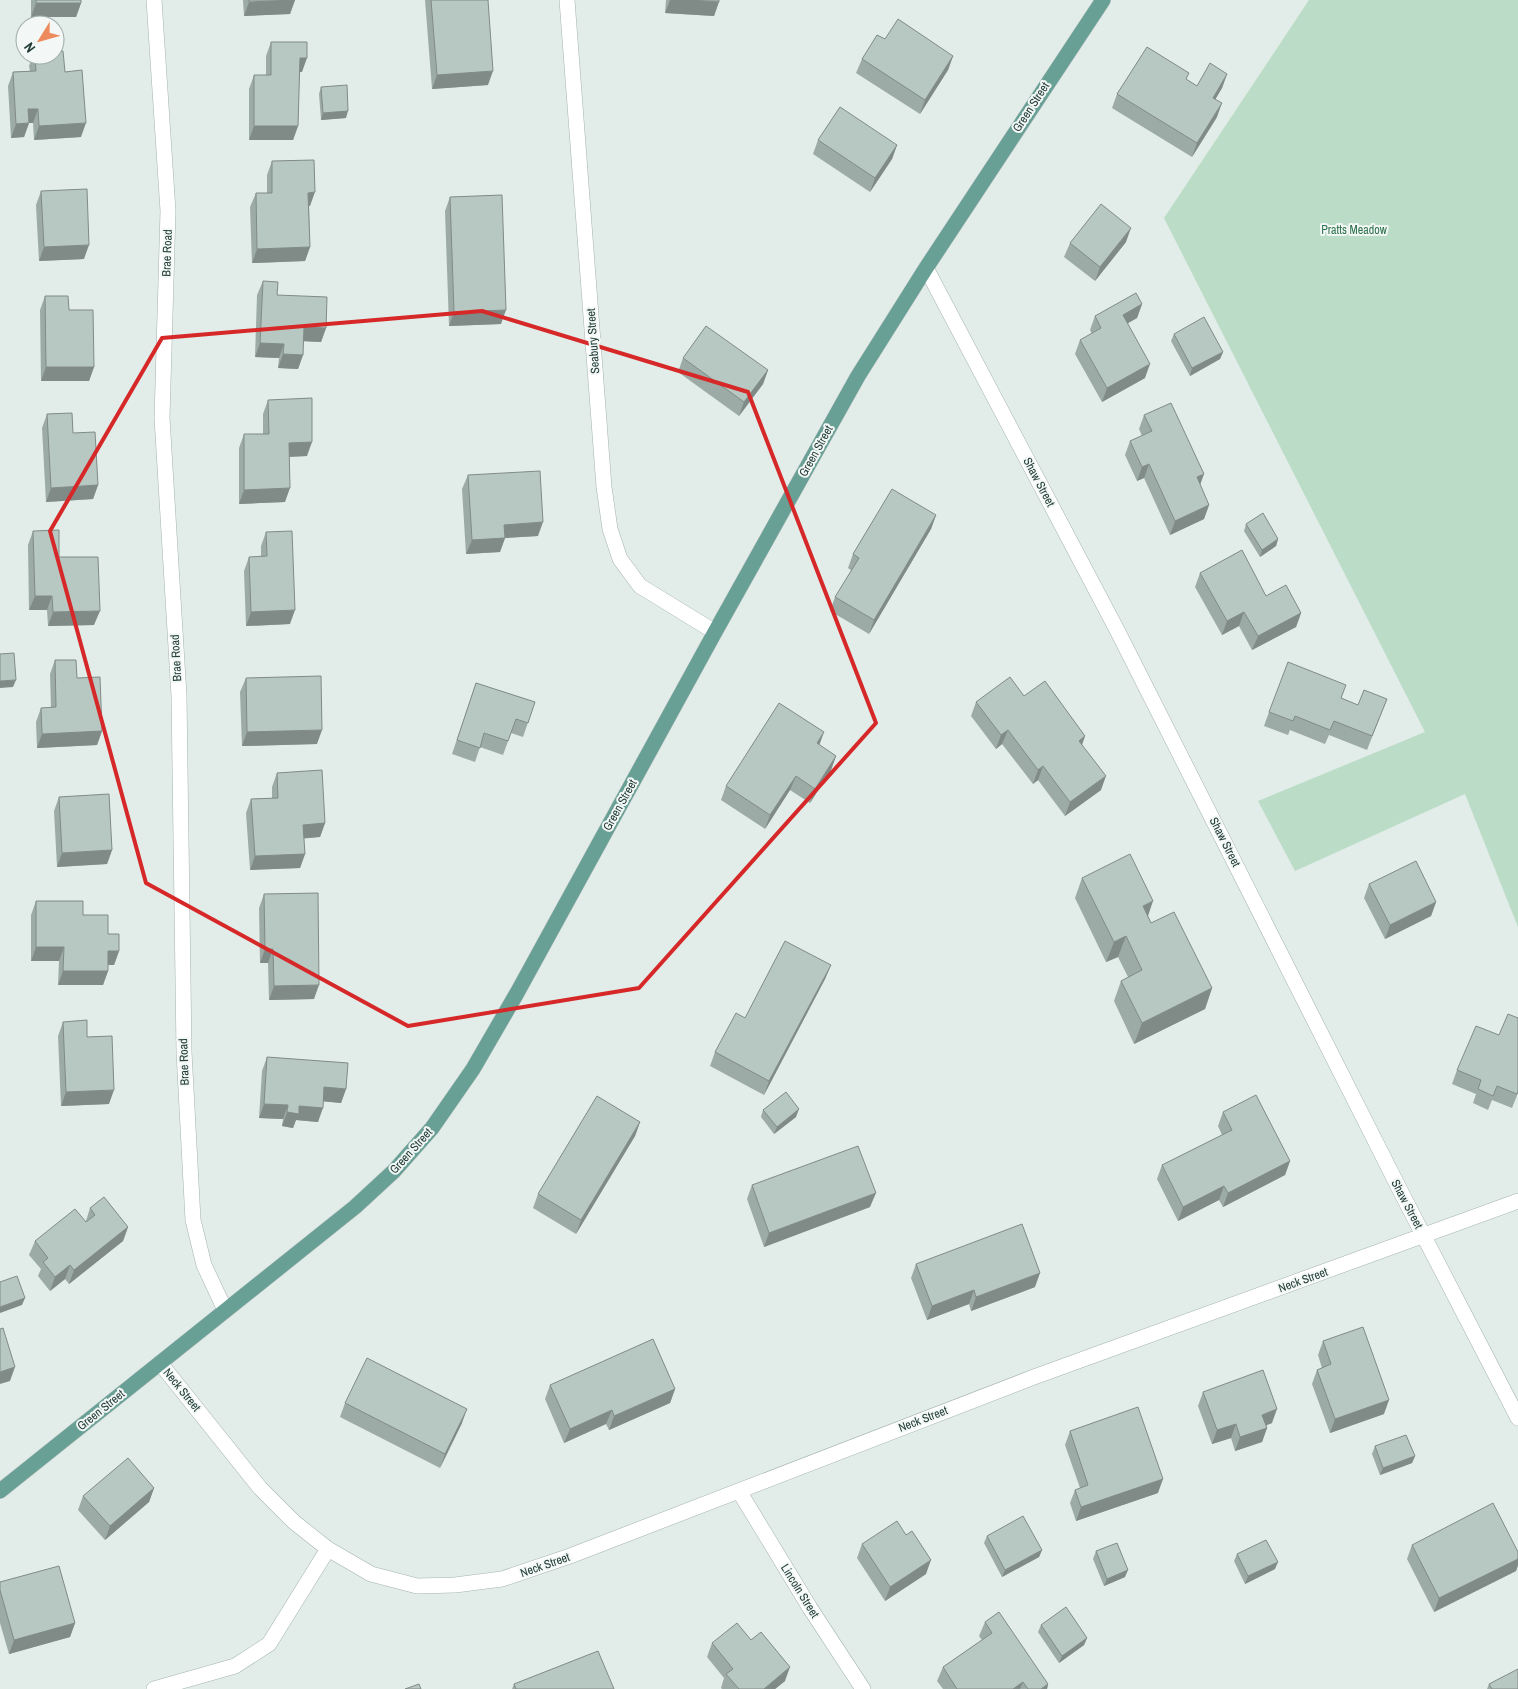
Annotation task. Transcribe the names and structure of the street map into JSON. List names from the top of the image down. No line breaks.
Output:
{"streets":{"main road":["Green Street"],"street":["Brae Road","Seabury Street","Shaw Street","Neck Street","Lincoln Street"]},"crossings":[["Green Street","Brae Road"],["Green Street","Seabury Street"],["Green Street","Shaw Street"],["Green Street","Neck Street"],["Shaw Street","Neck Street"],["Neck Street","Lincoln Street"]],"parks":["Pratts Meadow"],"north":"bottom left"}
